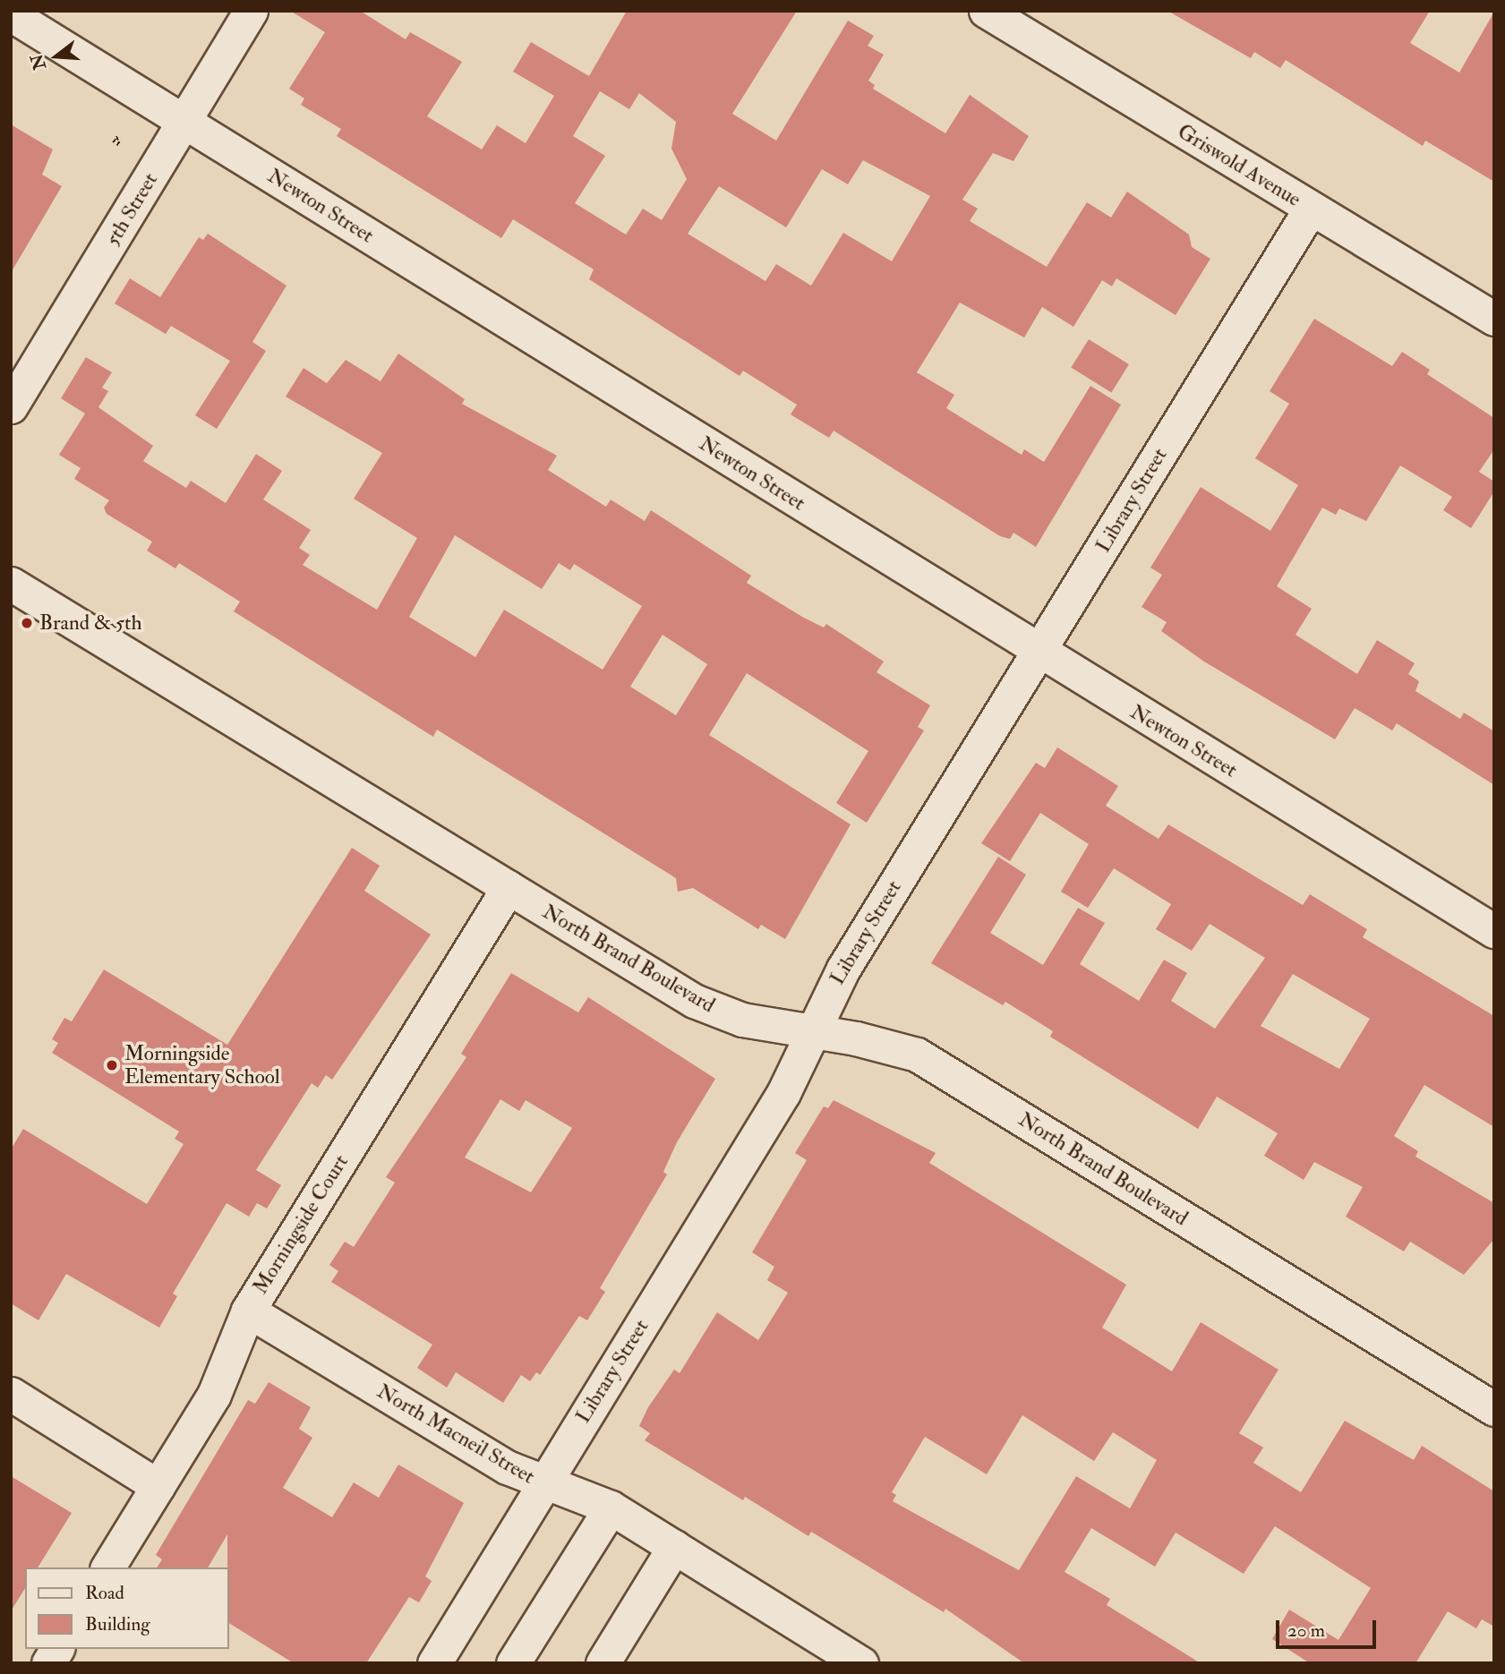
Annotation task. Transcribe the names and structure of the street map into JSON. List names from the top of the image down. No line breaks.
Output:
{"streets":{"street":["Griswold Avenue","Newton Street","5th Street","Library Street","North Brand Boulevard","Morningside Court","North Macneil Street"]},"crossings":[["Griswold Avenue","Library Street"],["Newton Street","5th Street"],["Newton Street","Library Street"],["Library Street","North Brand Boulevard"],["Library Street","North Macneil Street"],["North Brand Boulevard","Morningside Court"],["Morningside Court","North Macneil Street"]],"places":["Brand & 5th","Morningside Elementary School"],"legend":["Road","Building"],"scale_bar":"20 m","north":"left"}
